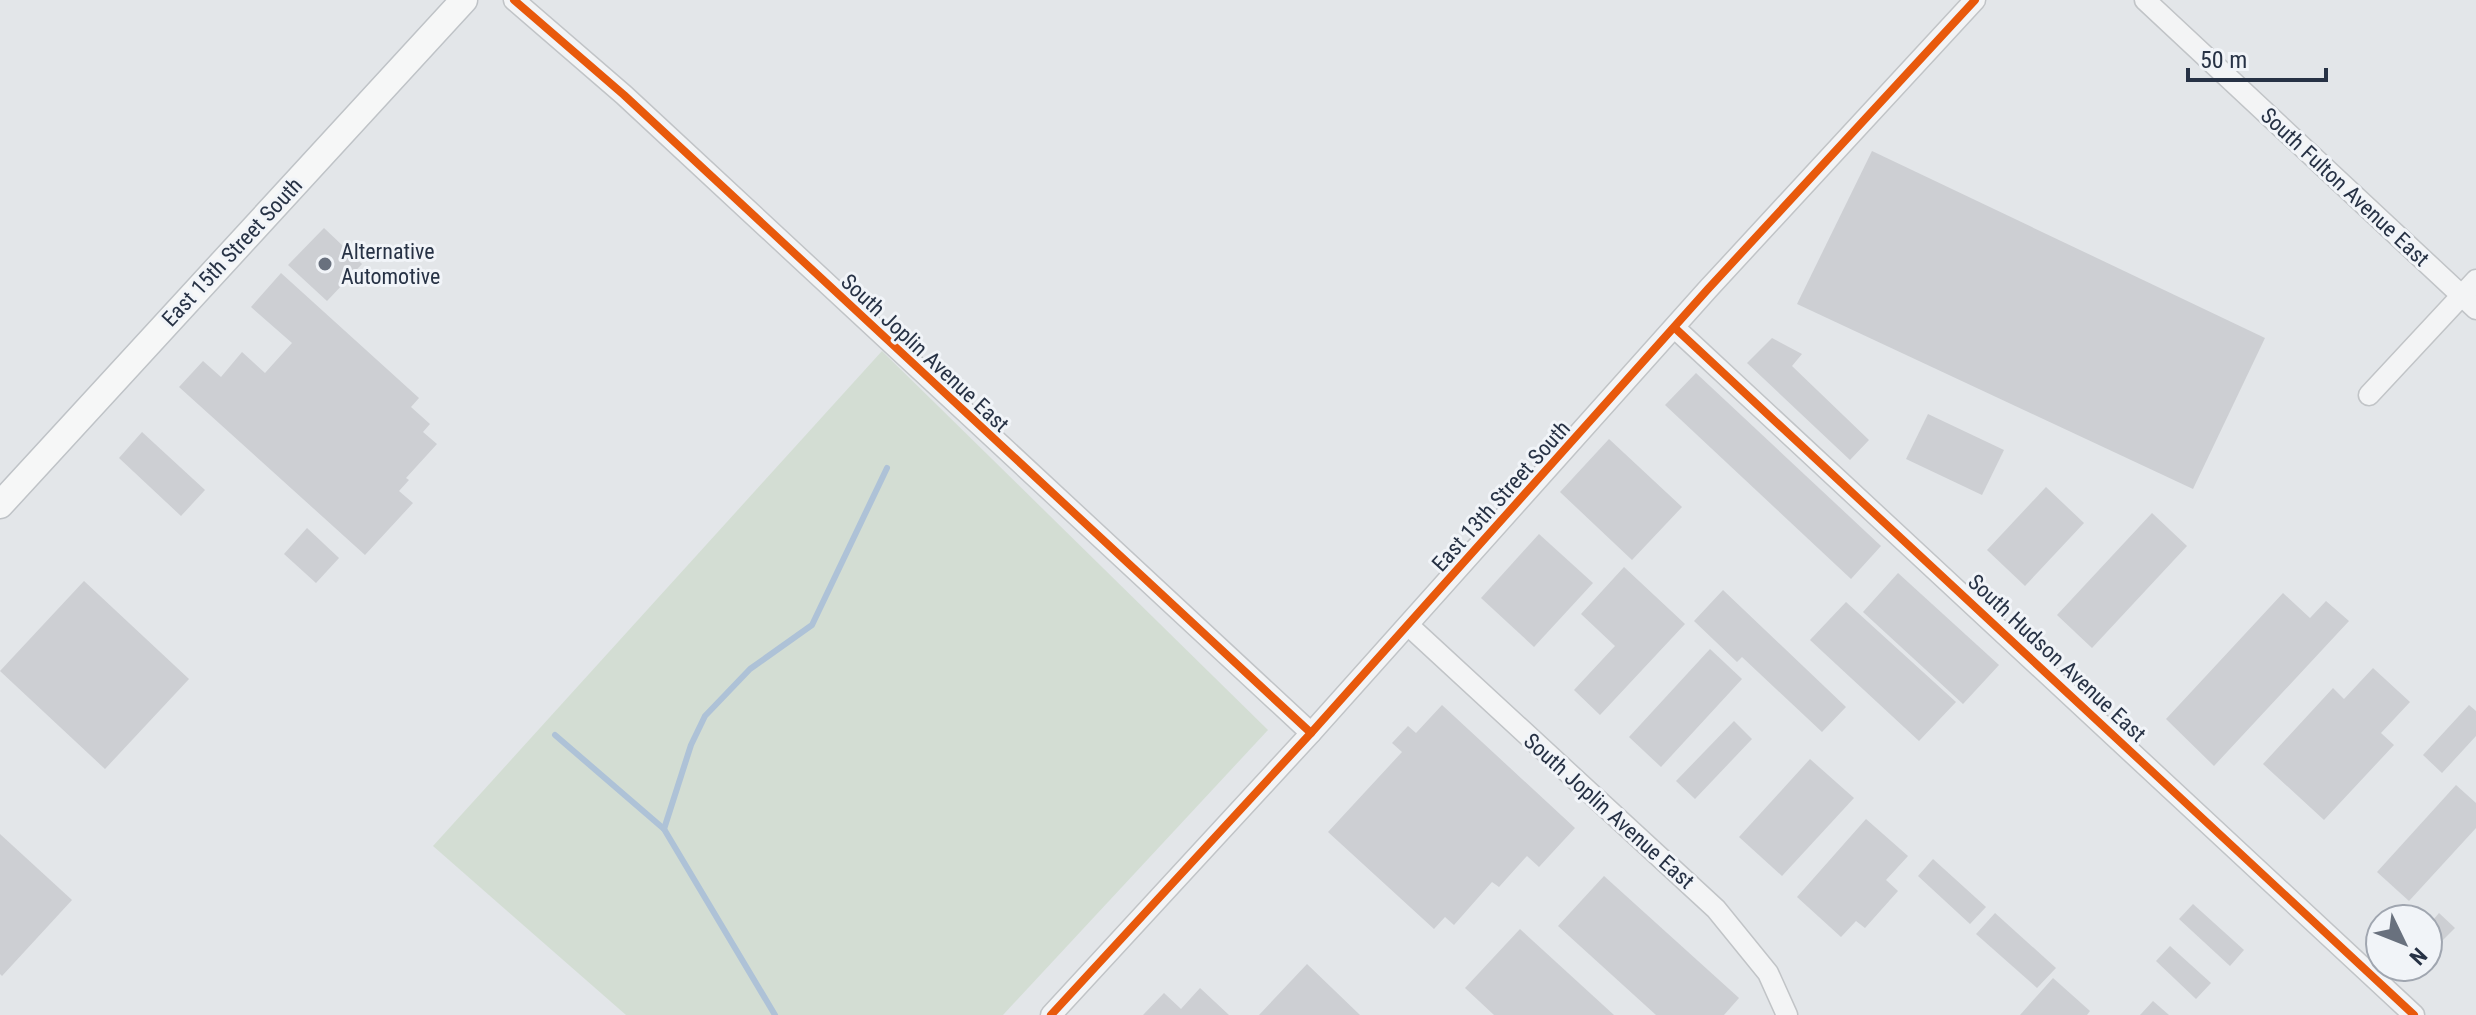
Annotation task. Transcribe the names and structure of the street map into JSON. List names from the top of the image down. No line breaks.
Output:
{"streets":{"main road":["East 15th Street South"],"street":["South Fulton Avenue East","South Joplin Avenue East","East 13th Street South","South Hudson Avenue East"]},"crossings":[["South Joplin Avenue East","East 13th Street South"],["East 13th Street South","South Hudson Avenue East"]],"places":["Alternative Automotive"],"scale_bar":"50 m","north":"bottom right"}
